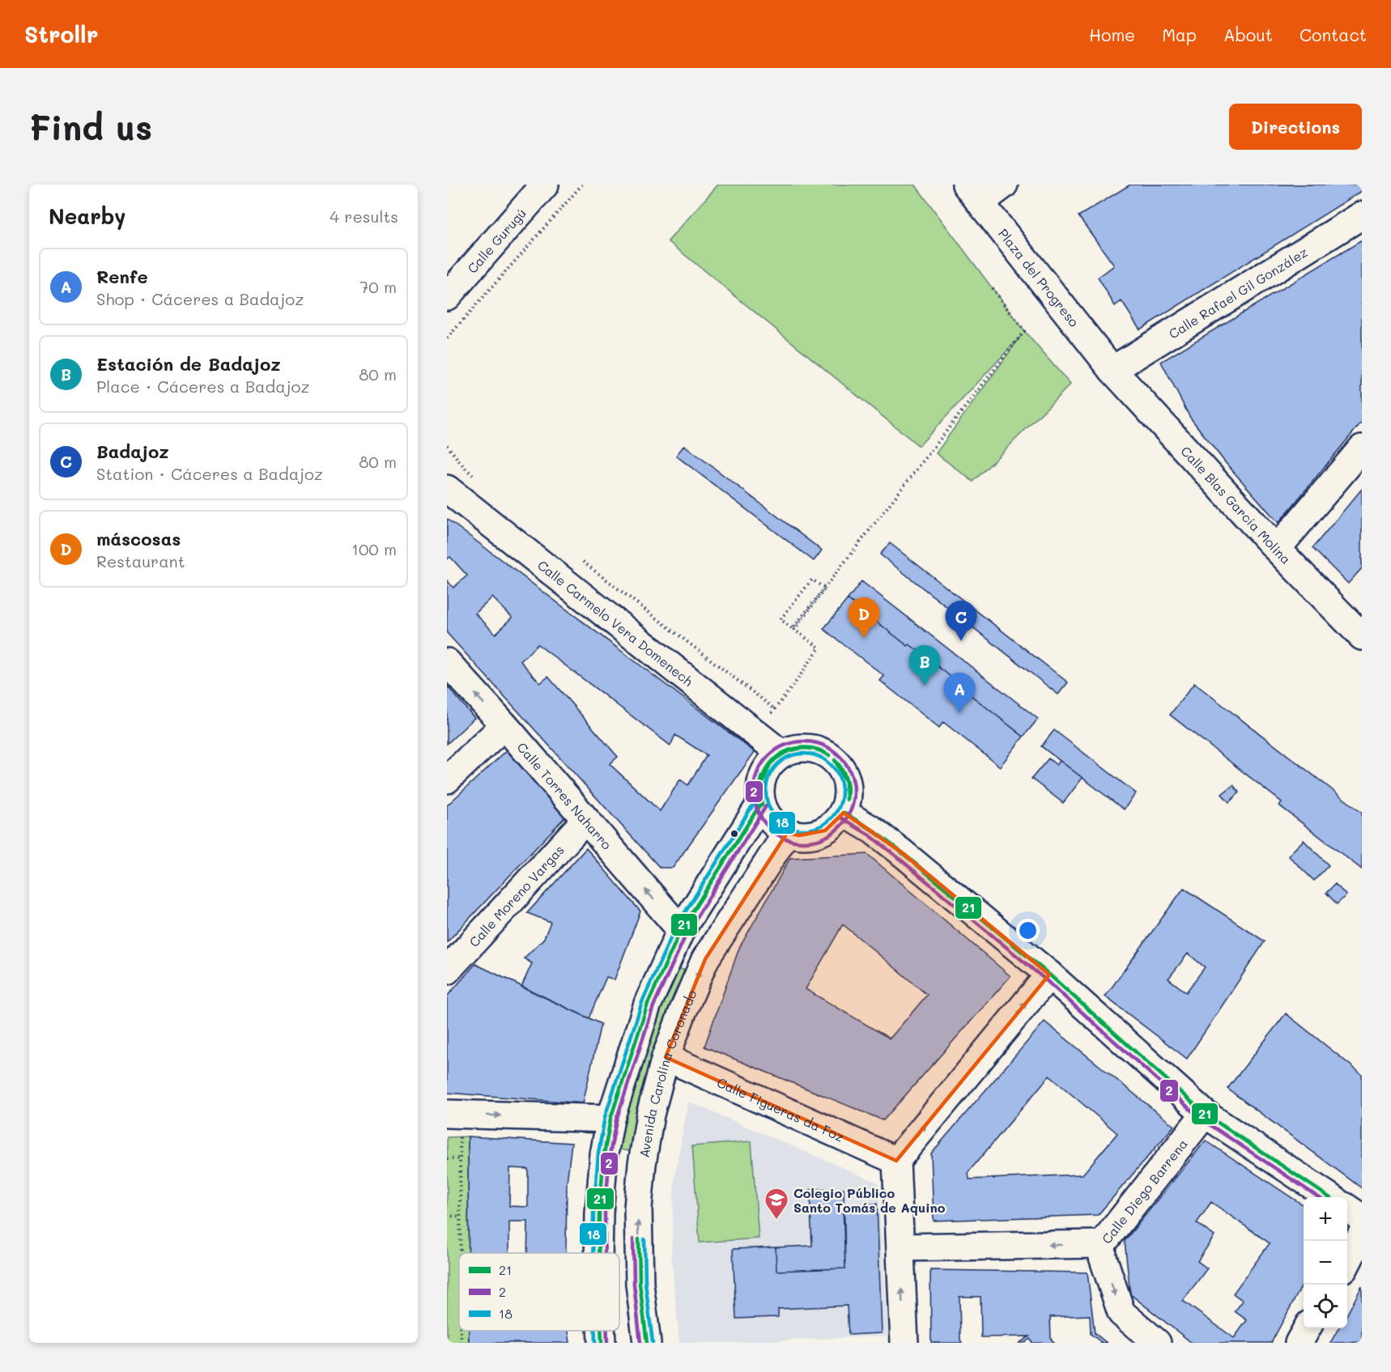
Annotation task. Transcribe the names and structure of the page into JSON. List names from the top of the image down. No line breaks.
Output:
{"streets":{"street":["Calle Gurugú","Plaza del Progreso","Calle Rafael Gil González","Calle Blas García Molina","Calle Carmelo Vera Domenech","Calle Torres Naharro","Calle Moreno Vargas","Avenida Carolina Coronado","Calle Figueras da Foz","Calle Diego Barrena"]},"crossings":[["Plaza del Progreso","Calle Rafael Gil González"],["Plaza del Progreso","Calle Blas García Molina"],["Calle Rafael Gil González","Calle Blas García Molina"],["Calle Carmelo Vera Domenech","Avenida Carolina Coronado"],["Calle Torres Naharro","Calle Moreno Vargas"],["Avenida Carolina Coronado","Calle Figueras da Foz"]],"one_way":["Calle Torres Naharro","Calle Diego Barrena"],"places":{"school or university":["Colegio Público Santo Tomás de Aquino"]},"lines":["transit line 2","transit line 21","transit line 18"],"legend":["21","2","18"],"page":{"header":"Strollr","nav":["Home","Map","About","Contact"],"buttons":"Directions","title":"Find us","heading":["Nearby","4 results"],"list":[{"mark":"A","name":"Renfe","note":"Shop · Cáceres a Badajoz","value":"70 m"},{"mark":"B","name":"Estación de Badajoz","note":"Place · Cáceres a Badajoz","value":"80 m"},{"mark":"C","name":"Badajoz","note":"Station · Cáceres a Badajoz","value":"80 m"},{"mark":"D","name":"máscosas","note":"Restaurant","value":"100 m"}],"pins":["D","C","B","A"],"map_buttons":["+","−"]}}
